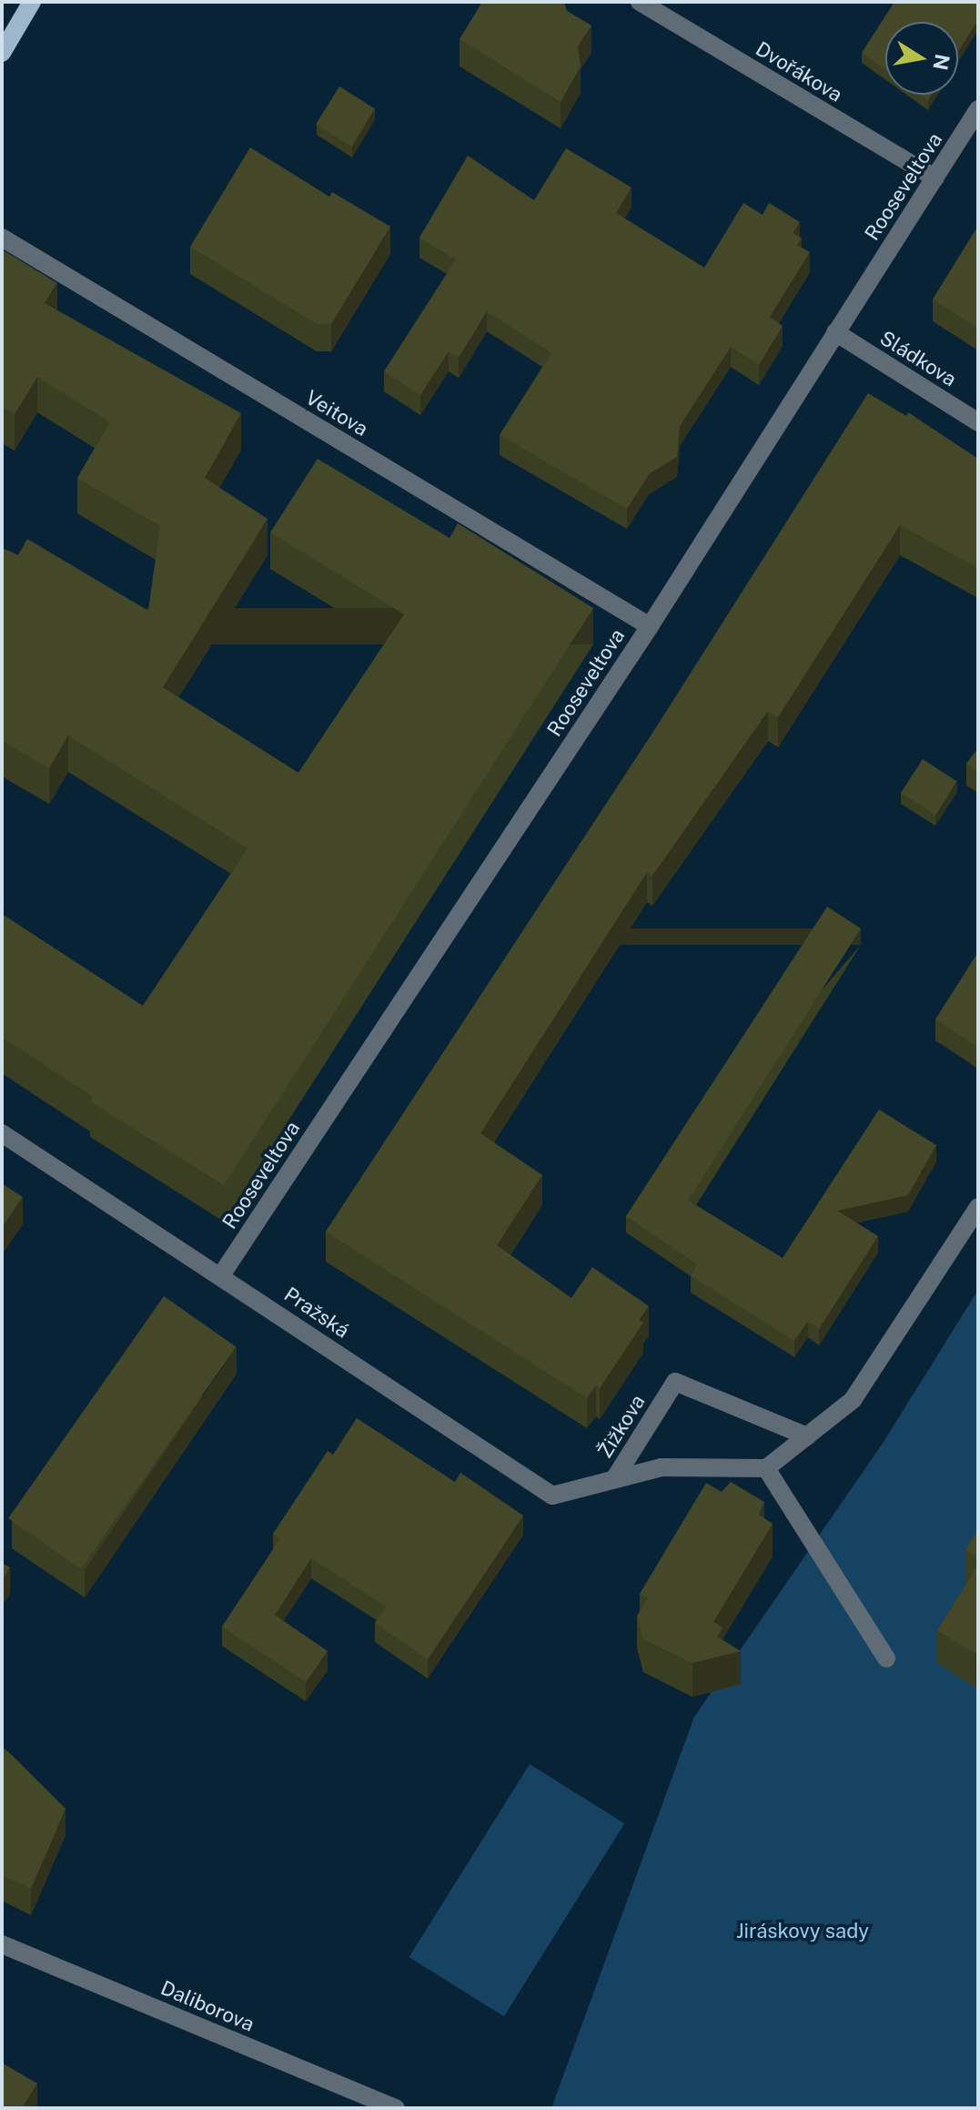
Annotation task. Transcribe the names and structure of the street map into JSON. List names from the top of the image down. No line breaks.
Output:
{"streets":{"street":["Dvořákova","Rooseveltova","Sládkova","Veitova","Pražská","Žižkova","Daliborova"]},"crossings":[["Dvořákova","Rooseveltova"],["Rooseveltova","Sládkova"],["Rooseveltova","Veitova"],["Rooseveltova","Pražská"],["Pražská","Žižkova"]],"parks":["Jiráskovy sady"],"north":"right"}
